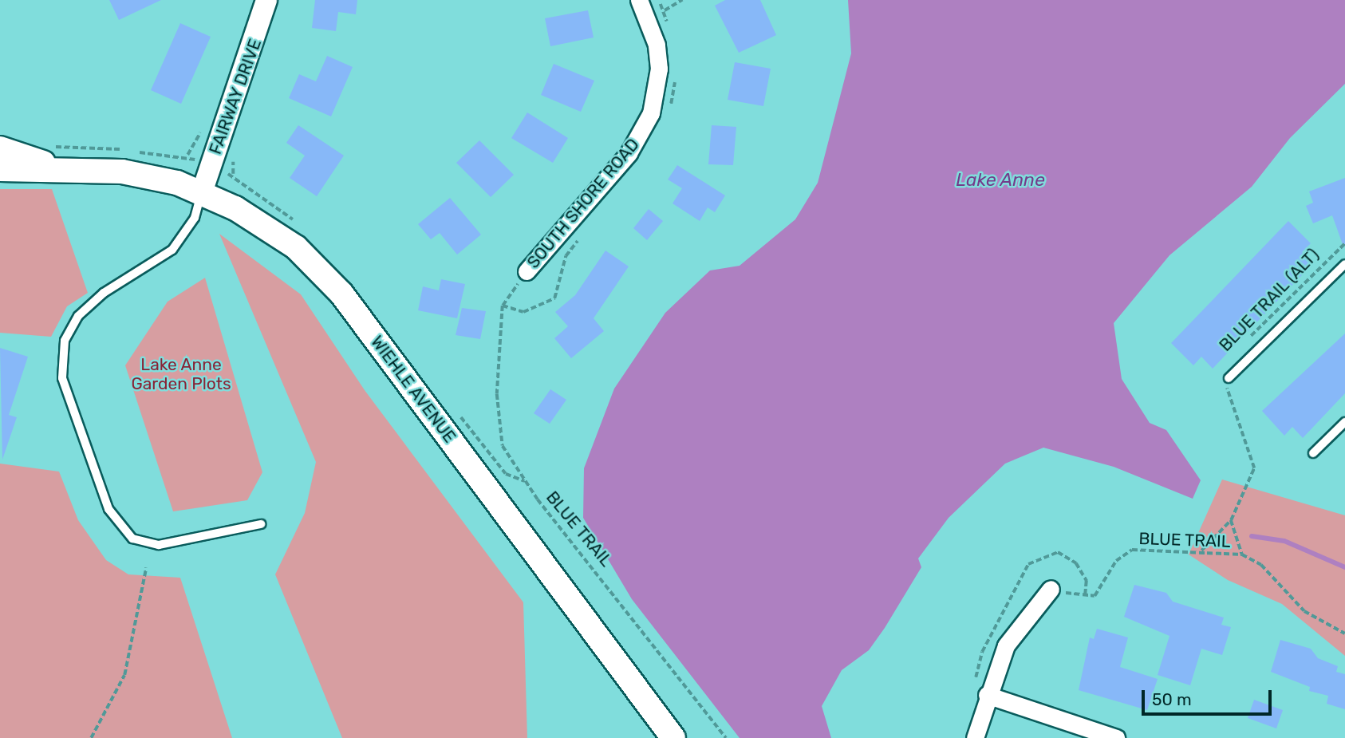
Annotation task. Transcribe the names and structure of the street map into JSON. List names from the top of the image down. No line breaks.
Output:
{"streets":{"main road":["WIEHLE AVENUE"],"street":["FAIRWAY DRIVE","SOUTH SHORE ROAD"],"path":["BLUE TRAIL (ALT)","BLUE TRAIL"]},"crossings":[["FAIRWAY DRIVE","WIEHLE AVENUE"],["SOUTH SHORE ROAD","BLUE TRAIL"],["BLUE TRAIL (ALT)","BLUE TRAIL"]],"water":["Lake Anne"],"parks":["Lake Anne Garden Plots"],"scale_bar":"50 m"}
